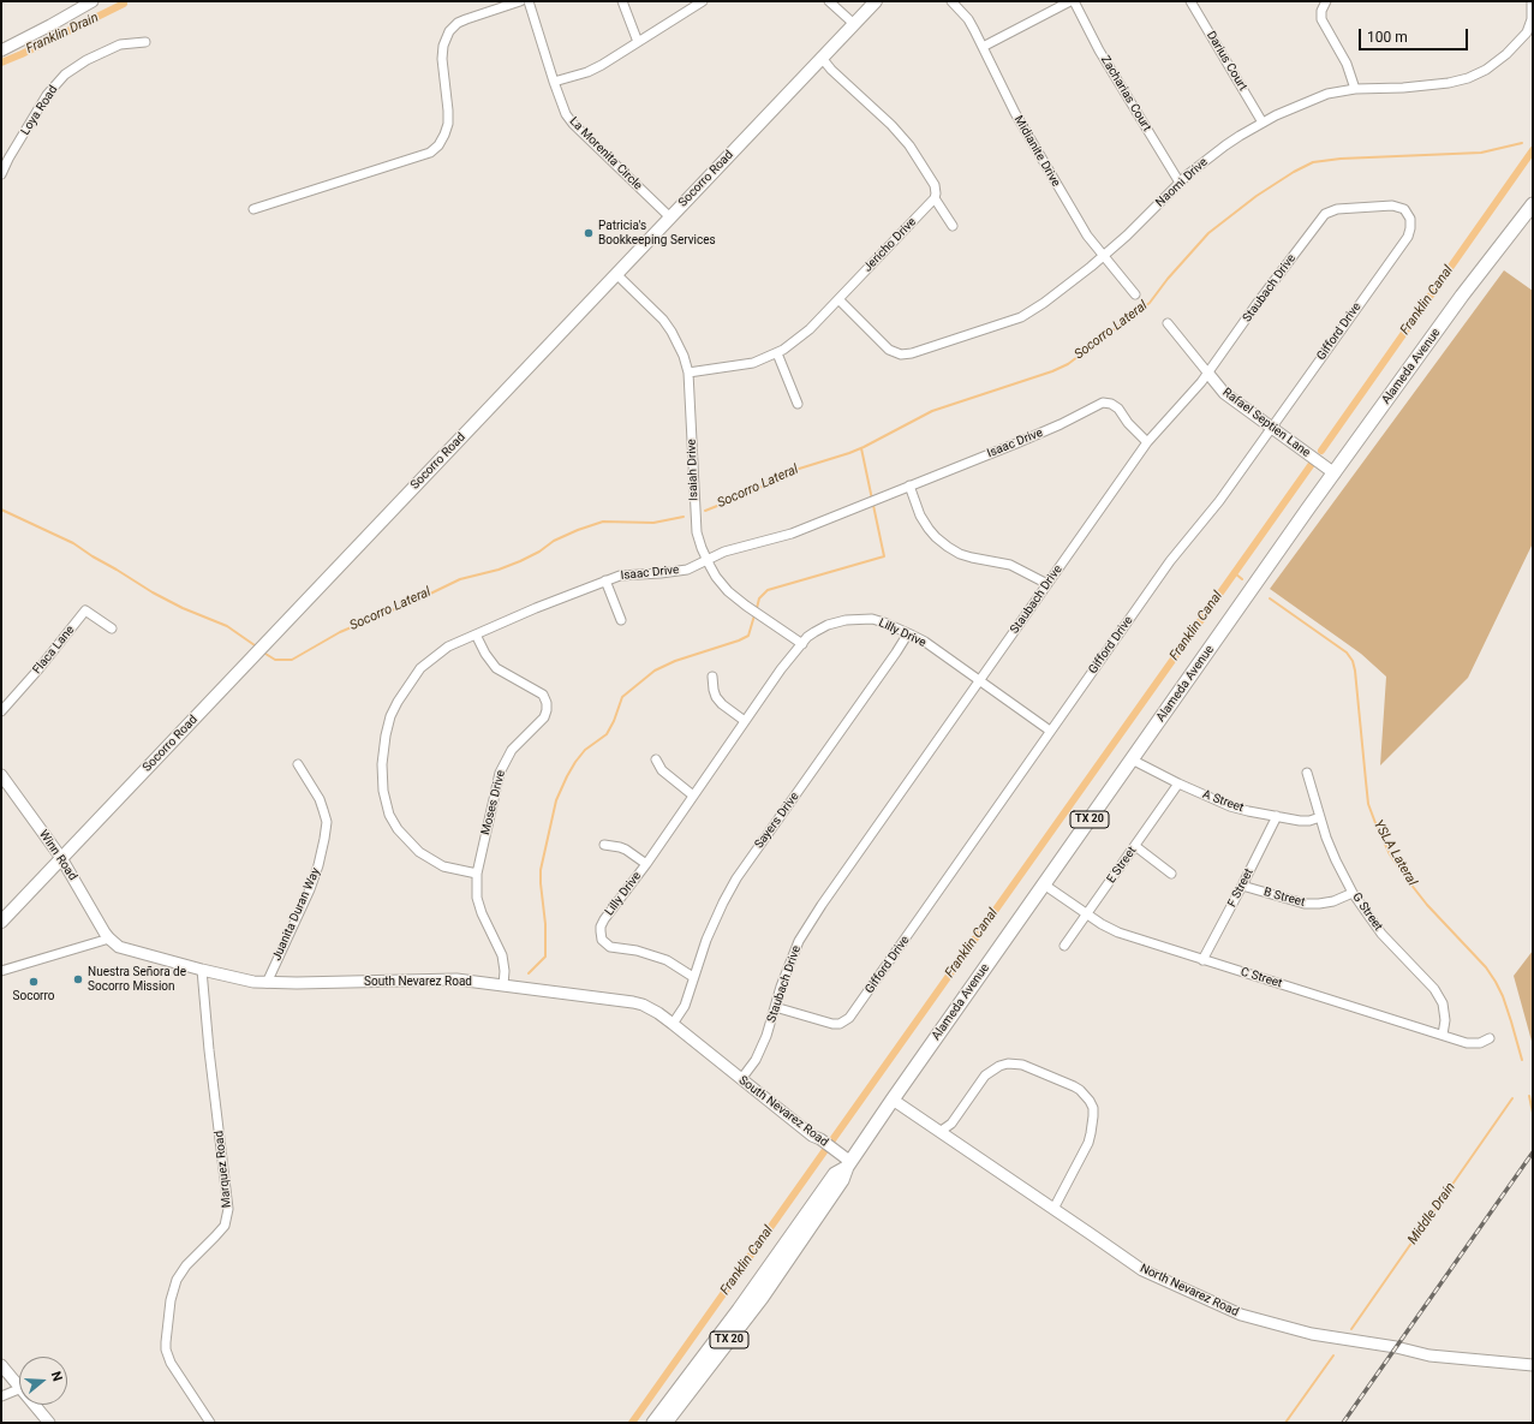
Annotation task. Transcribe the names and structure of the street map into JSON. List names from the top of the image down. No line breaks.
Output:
{"streets":{"main road":["Socorro Road","Alameda Avenue","TX 20"],"street":["Darius Court","Zacharias Court","Loya Road","Midianite Drive","La Morenita Circle","Naomi Drive","Jericho Drive","Staubach Drive","Gifford Drive","Rafael Septien Lane","Isaac Drive","Isaiah Drive","Lilly Drive","Flaca Lane","A Street","Moses Drive","Sayers Drive","Winn Road","E Street","F Street","B Street","G Street","Juanita Duran Way","C Street","South Nevarez Road","Marquez Road","North Nevarez Road"]},"crossings":[["Darius Court","Naomi Drive"],["Zacharias Court","Naomi Drive"],["Midianite Drive","Naomi Drive"],["La Morenita Circle","Socorro Road"],["Socorro Road","Isaiah Drive"],["Socorro Road","Winn Road"],["Naomi Drive","Jericho Drive"],["Jericho Drive","Isaiah Drive"],["Staubach Drive","Gifford Drive"],["Staubach Drive","Rafael Septien Lane"],["Staubach Drive","Isaac Drive"],["Staubach Drive","Lilly Drive"],["Staubach Drive","South Nevarez Road"],["Gifford Drive","Rafael Septien Lane"],["Gifford Drive","Lilly Drive"],["Alameda Avenue","Rafael Septien Lane"],["Alameda Avenue","A Street"],["Alameda Avenue","C Street"],["Alameda Avenue","South Nevarez Road"],["Alameda Avenue","North Nevarez Road"],["Isaac Drive","Isaiah Drive"],["Isaac Drive","Moses Drive"],["Isaiah Drive","Lilly Drive"],["Lilly Drive","Sayers Drive"],["A Street","E Street"],["A Street","F Street"],["A Street","G Street"],["Moses Drive","South Nevarez Road"],["Sayers Drive","South Nevarez Road"],["Winn Road","South Nevarez Road"],["E Street","C Street"],["F Street","B Street"],["F Street","C Street"],["B Street","G Street"],["G Street","C Street"],["Juanita Duran Way","South Nevarez Road"],["South Nevarez Road","Marquez Road"]],"water":["Franklin Drain","Franklin Canal","Socorro Lateral","YSLA Lateral","Middle Drain"],"places":["Patricia's Bookkeeping Services","Nuestra Señora de Socorro Mission","Socorro"],"scale_bar":"100 m","north":"right"}
